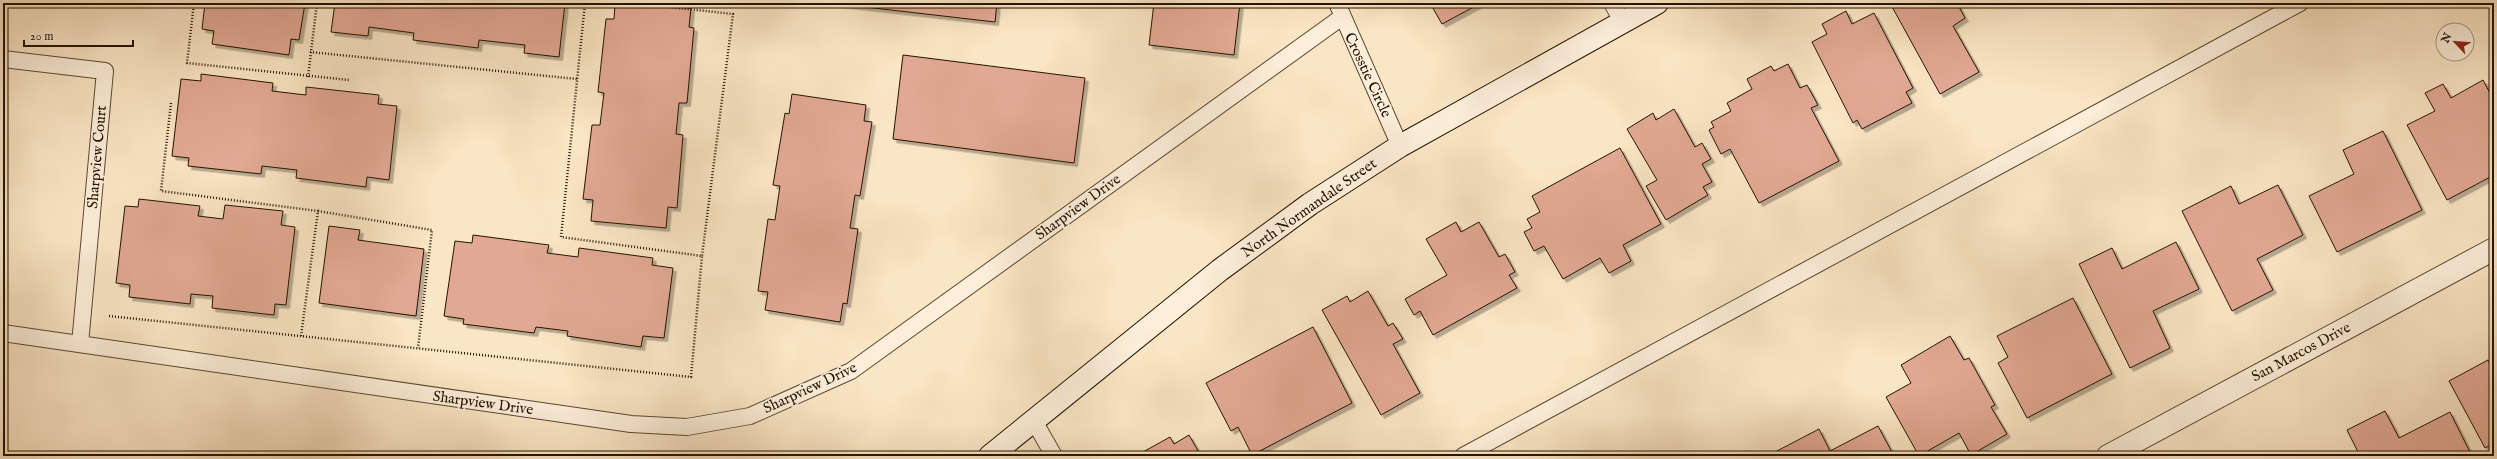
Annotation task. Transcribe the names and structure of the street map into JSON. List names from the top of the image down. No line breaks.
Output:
{"streets":{"street":["North Normandale Street","San Marcos Drive"],"lane":["Crosstie Circle","Sharpview Court","Sharpview Drive"]},"crossings":[["Crosstie Circle","Sharpview Drive"],["Crosstie Circle","North Normandale Street"],["Sharpview Court","Sharpview Drive"]],"scale_bar":"20 m","north":"top left"}
